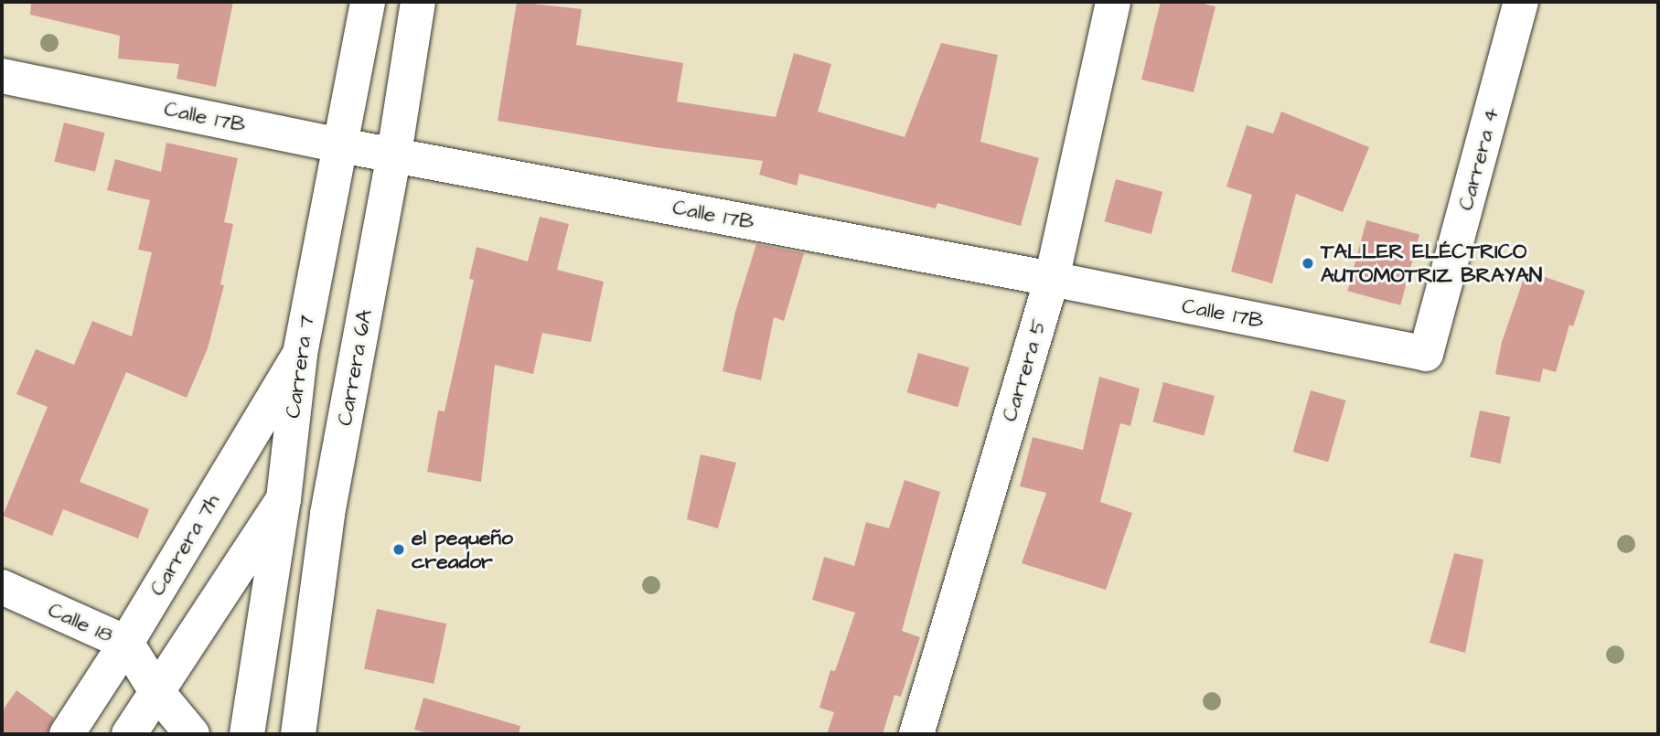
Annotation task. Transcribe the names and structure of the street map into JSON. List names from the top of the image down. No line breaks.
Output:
{"streets":{"street":["Calle 17B","Carrera 4","Carrera 7","Carrera 6A","Carrera 5","Carrera 7h","Calle 18"]},"crossings":[["Calle 17B","Carrera 4"],["Calle 17B","Carrera 7"],["Calle 17B","Carrera 6A"],["Calle 17B","Carrera 5"],["Carrera 7","Carrera 7h"],["Carrera 7h","Calle 18"]],"places":["TALLER ELÉCTRICO AUTOMOTRIZ BRAYAN","el pequeño creador"]}
